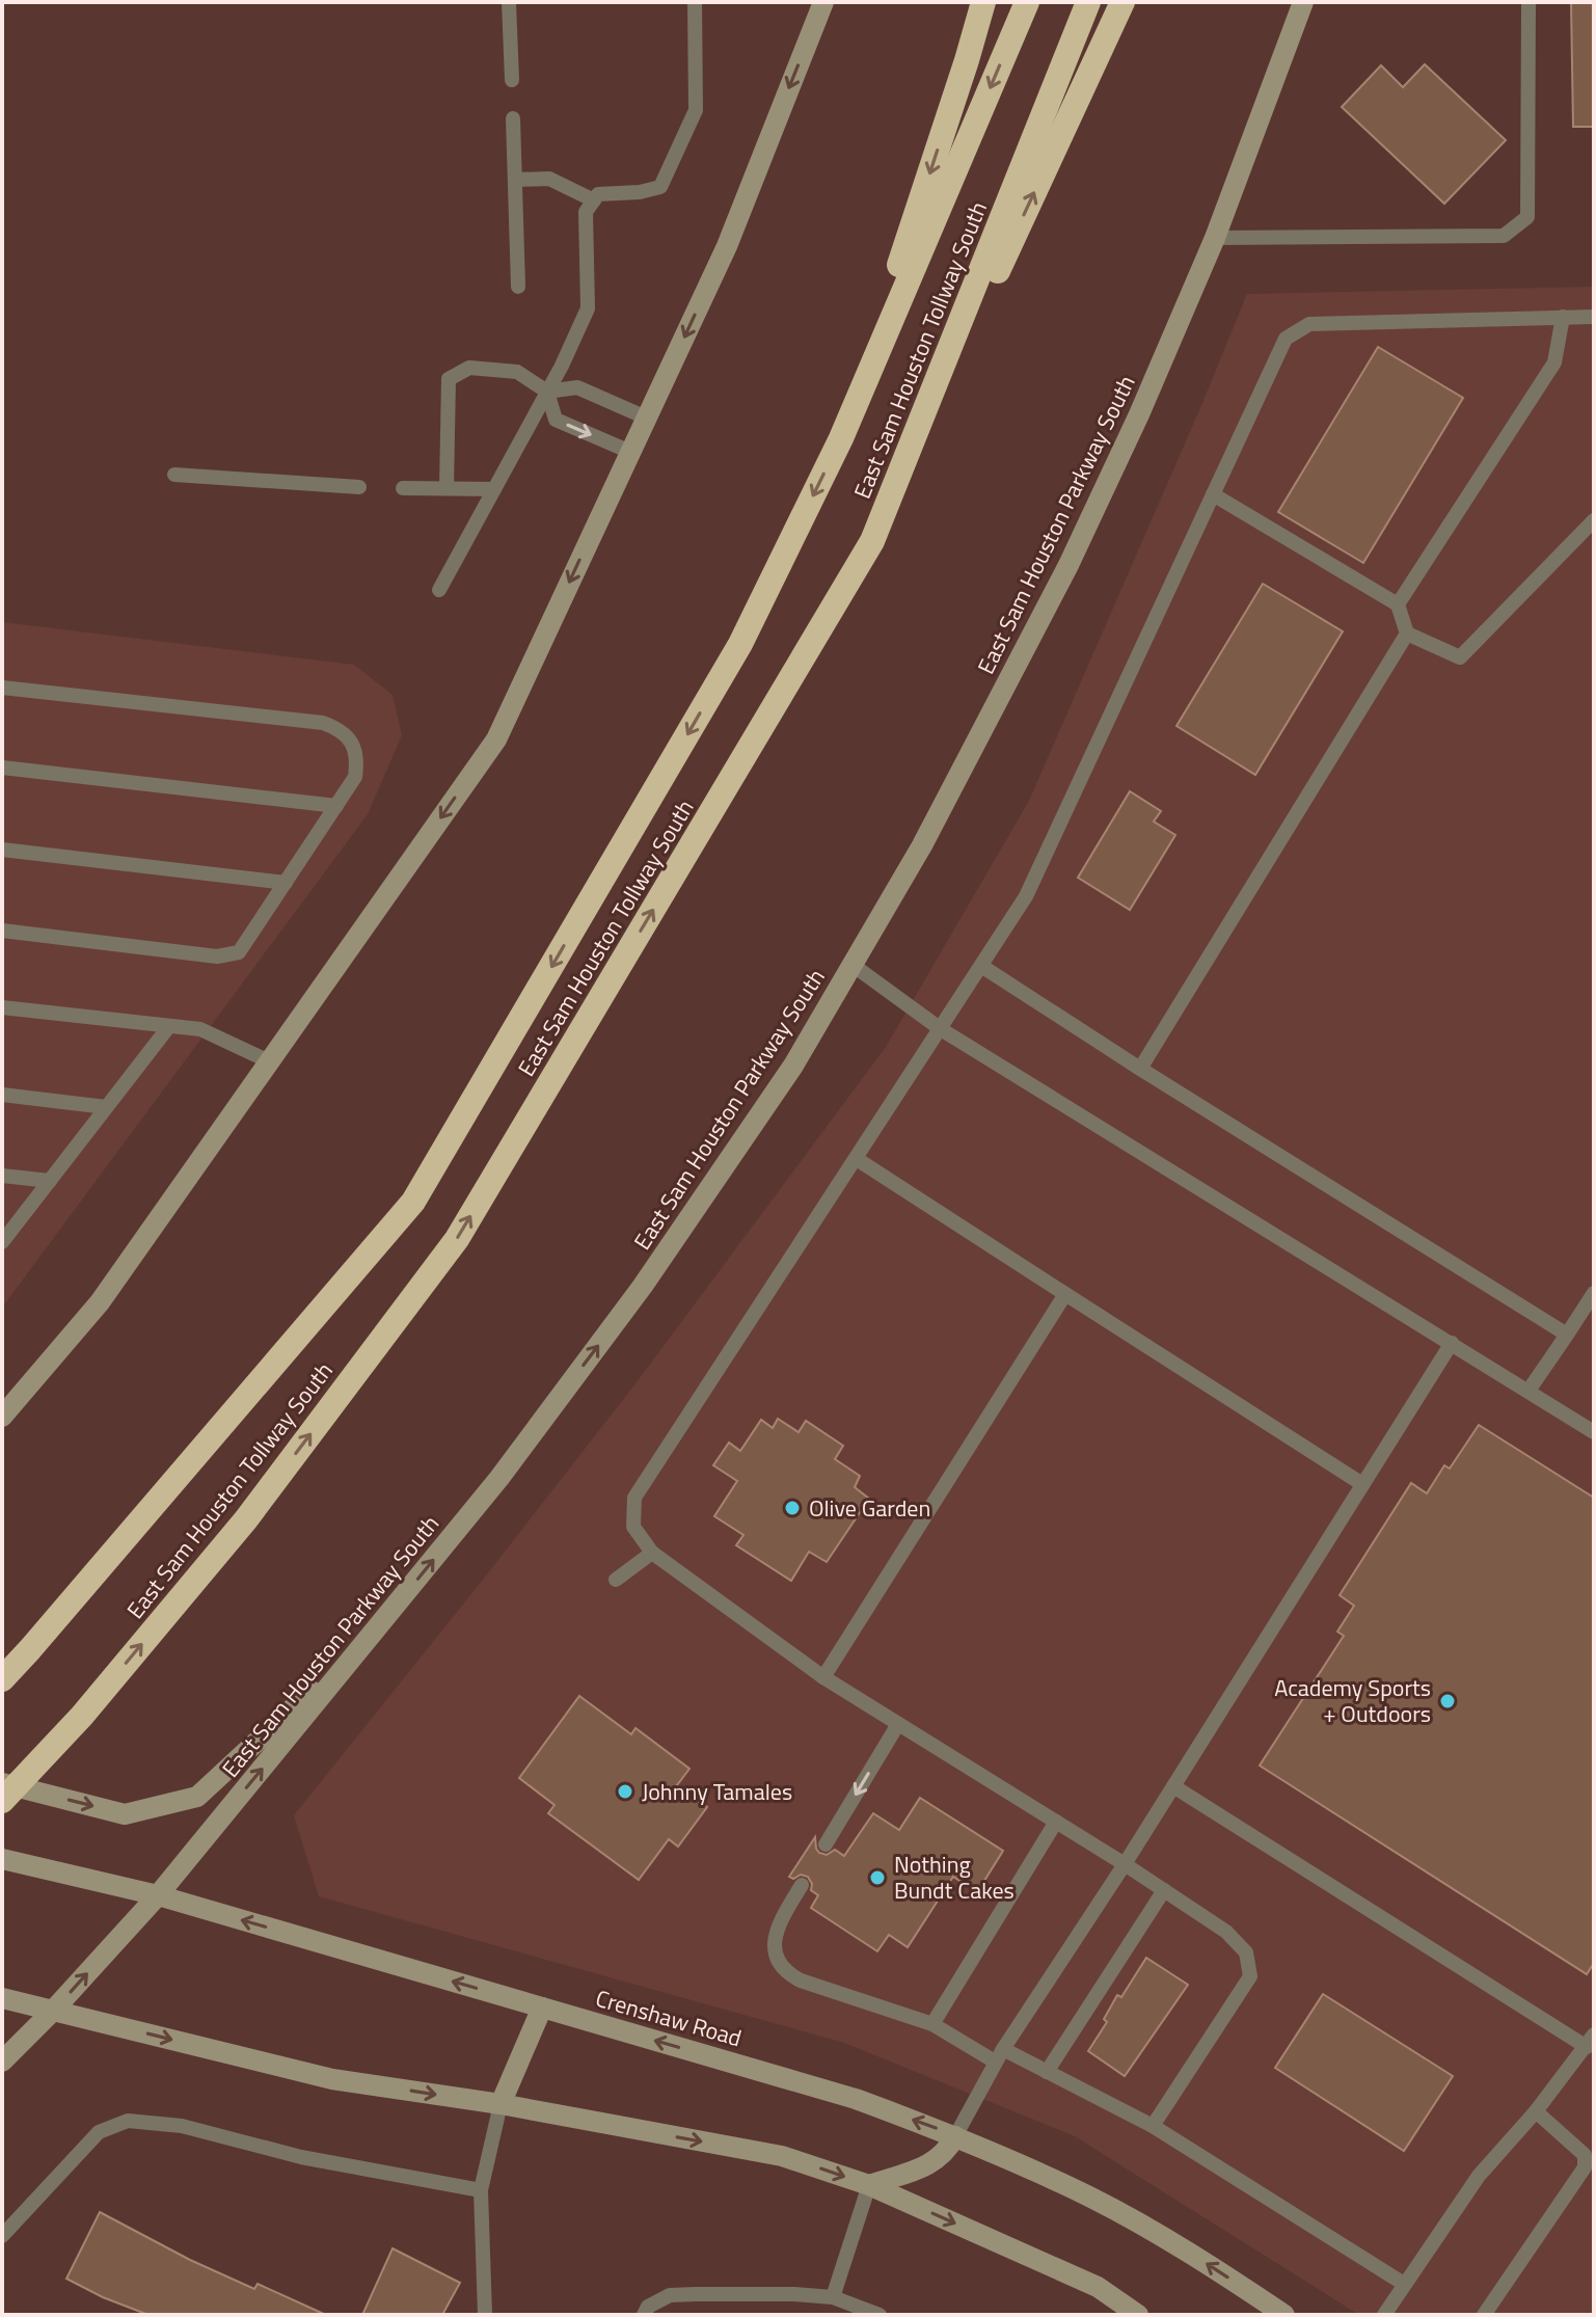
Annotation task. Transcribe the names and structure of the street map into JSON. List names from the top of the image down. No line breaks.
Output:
{"streets":{"highway":["East Sam Houston Tollway South"],"main road":["East Sam Houston Parkway South","Crenshaw Road"]},"crossings":[["East Sam Houston Parkway South","Crenshaw Road"]],"one_way":["East Sam Houston Parkway South"],"places":["Olive Garden","Academy Sports + Outdoors","Johnny Tamales","Nothing Bundt Cakes"]}
